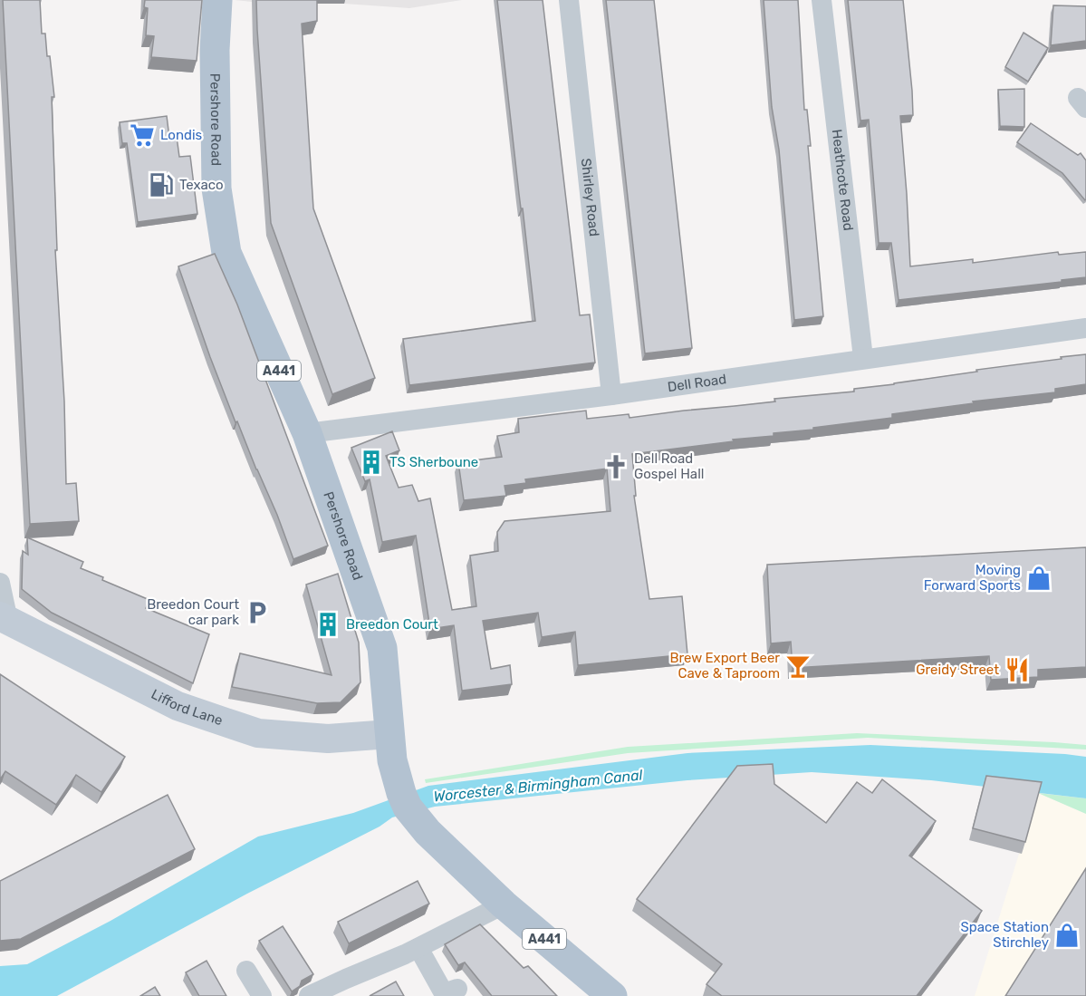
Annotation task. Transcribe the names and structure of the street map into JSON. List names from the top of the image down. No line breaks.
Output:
{"streets":{"main road":["Pershore Road","A441"],"street":["Heathcote Road","Shirley Road","Dell Road","Lifford Lane"]},"crossings":[["Pershore Road","Dell Road"],["Pershore Road","Lifford Lane"],["Heathcote Road","Dell Road"],["Shirley Road","Dell Road"]],"water":["Worcester & Birmingham Canal"],"places":{"supermarket":["Londis"],"fuel station":["Texaco"],"building":["TS Sherboune","Breedon Court"],"church":["Dell Road Gospel Hall"],"shop":["Moving Forward Sports","Space Station Stirchley"],"parking":["Breedon Court car park"],"bar":["Brew Export Beer Cave & Taproom"],"restaurant":["Greidy Street"]}}
